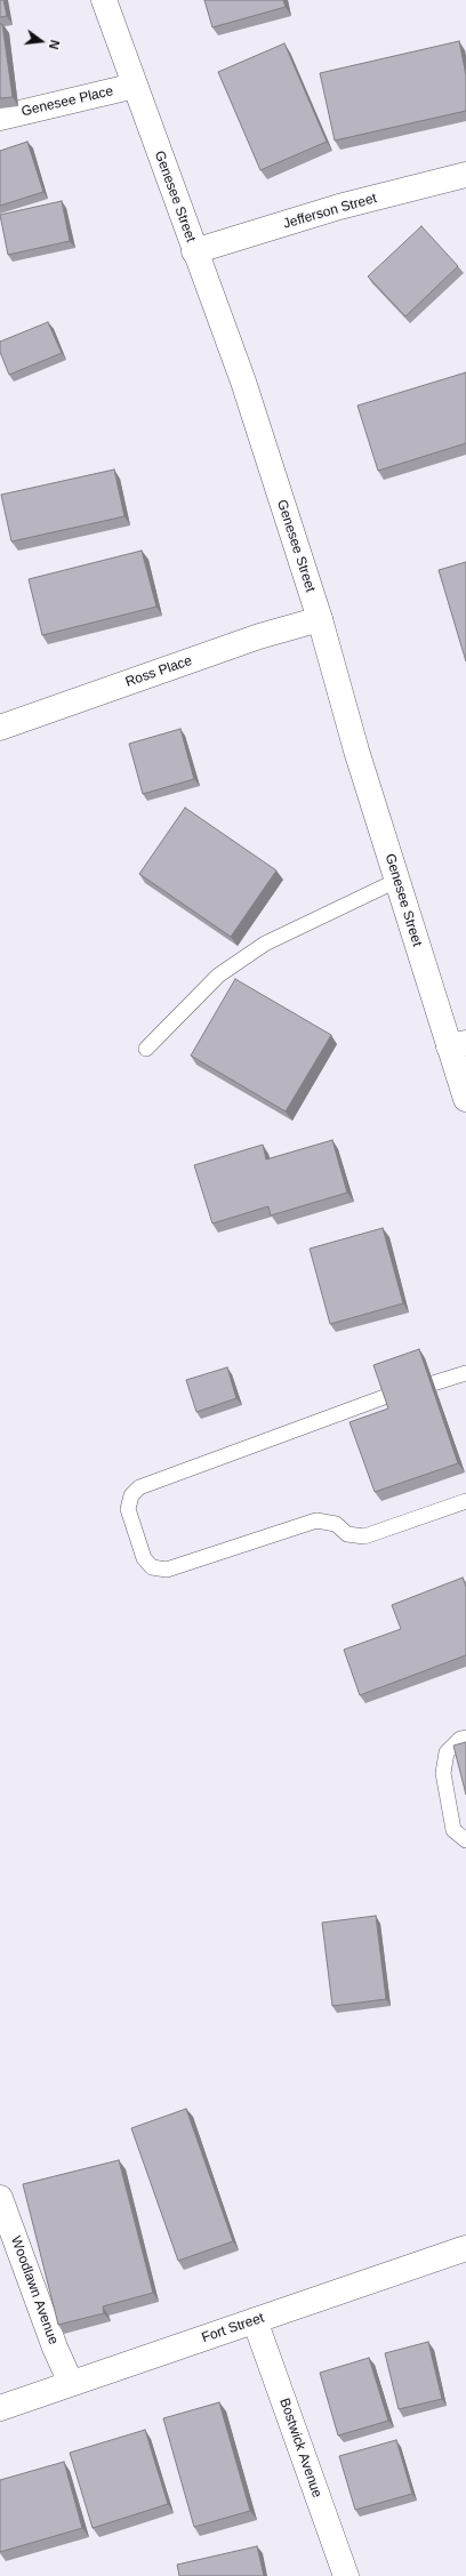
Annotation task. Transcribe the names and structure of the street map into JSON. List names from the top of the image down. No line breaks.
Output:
{"streets":{"street":["Genesee Place","Genesee Street","Jefferson Street","Ross Place","Woodlawn Avenue","Fort Street","Bostwick Avenue"]},"crossings":[["Genesee Place","Genesee Street"],["Genesee Street","Jefferson Street"],["Genesee Street","Ross Place"],["Woodlawn Avenue","Fort Street"],["Fort Street","Bostwick Avenue"]],"north":"right"}
